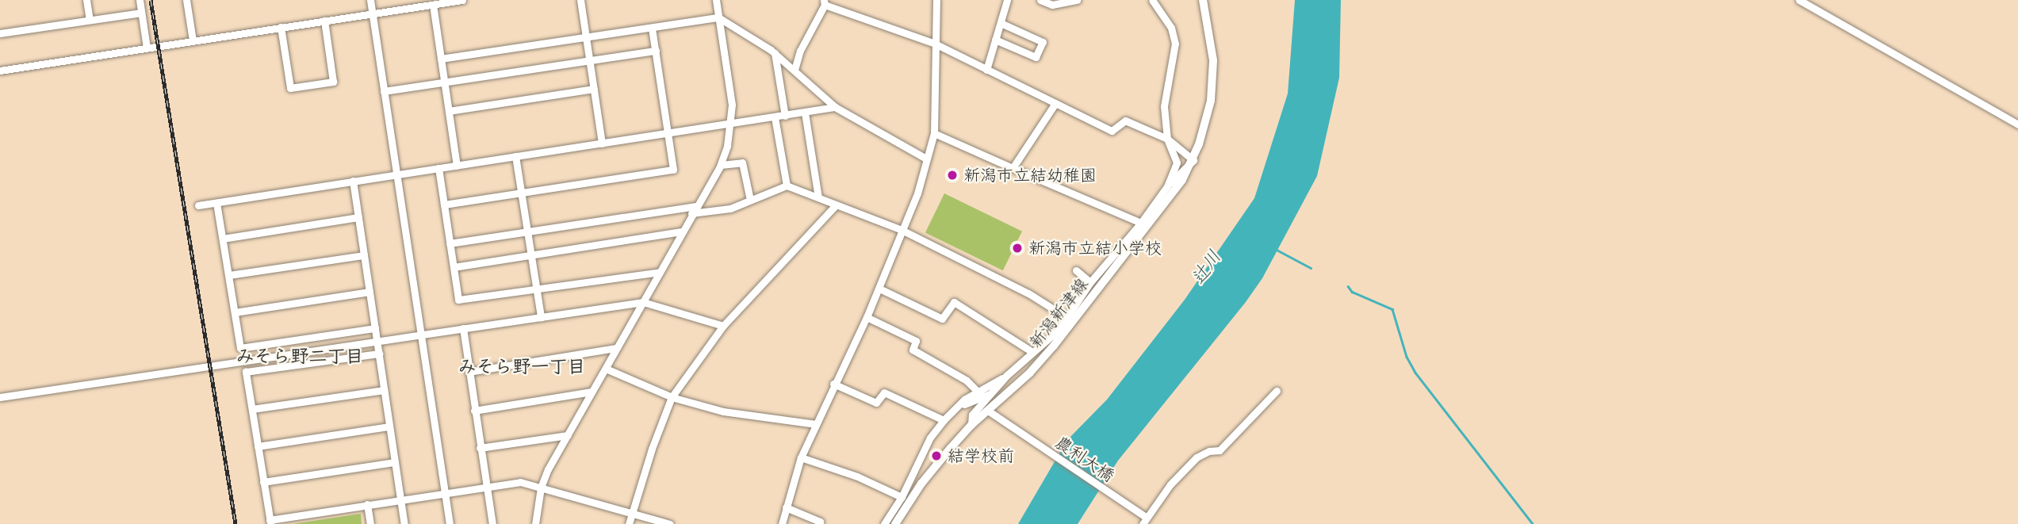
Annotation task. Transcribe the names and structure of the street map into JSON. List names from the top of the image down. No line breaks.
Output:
{"streets":{"main road":["新潟新津線"],"street":["農利大橋"]},"crossings":[["新潟新津線","農利大橋"]],"districts":["みそら野二丁目","みそら野一丁目"],"water":["辻川"],"places":["新潟市立結幼稚園","新潟市立結小学校","結学校前"]}
